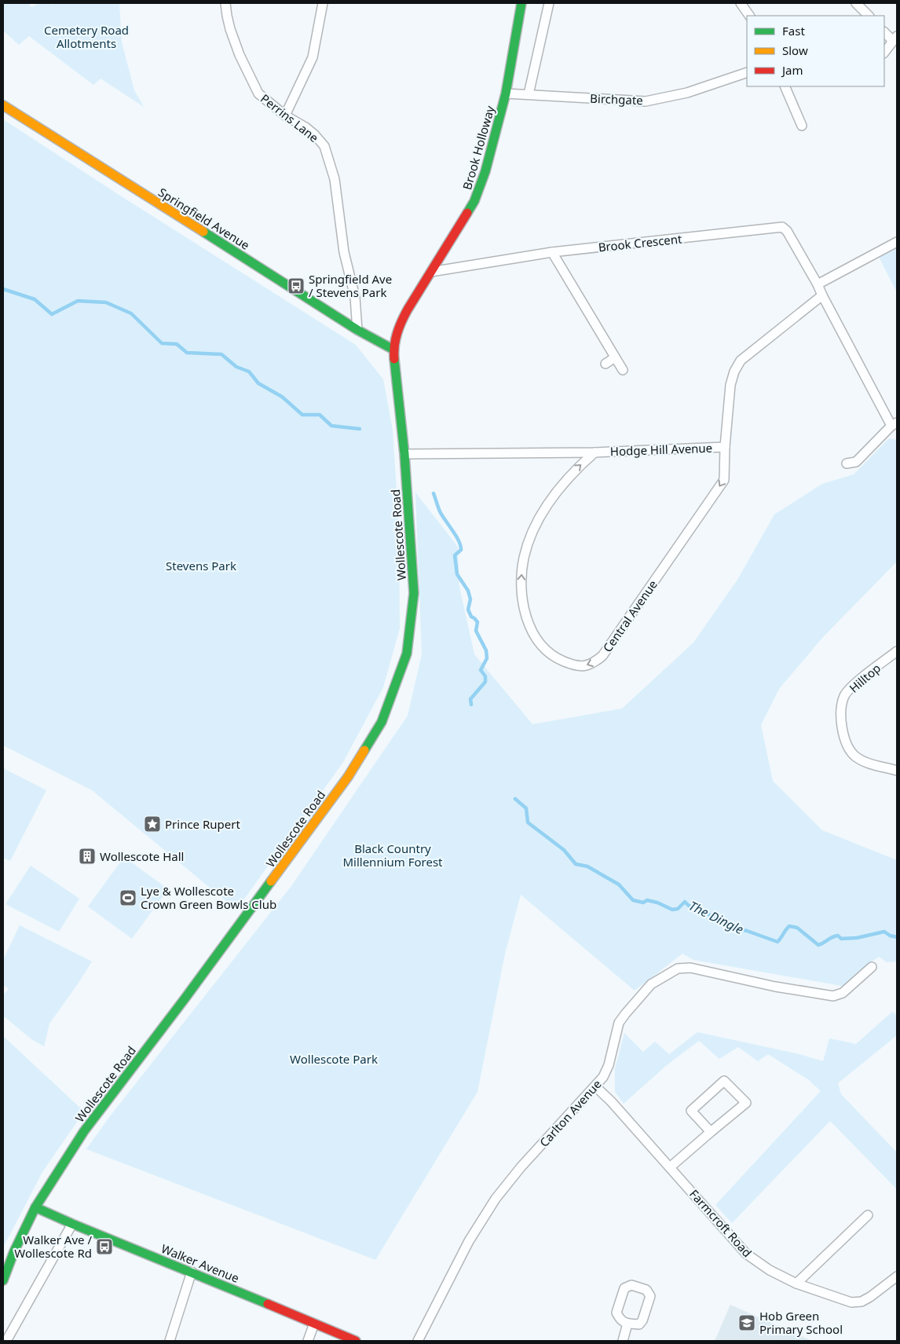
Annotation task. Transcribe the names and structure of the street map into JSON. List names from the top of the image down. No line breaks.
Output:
{"streets":{"street":["Birchgate","Perrins Lane","Brook Holloway","Springfield Avenue","Brook Crescent","Hodge Hill Avenue","Wollescote Road","Central Avenue","Hilltop","Carlton Avenue","Farmcroft Road","Walker Avenue"]},"crossings":[["Birchgate","Brook Holloway"],["Perrins Lane","Springfield Avenue"],["Brook Holloway","Springfield Avenue"],["Brook Holloway","Brook Crescent"],["Brook Holloway","Wollescote Road"],["Springfield Avenue","Wollescote Road"],["Hodge Hill Avenue","Wollescote Road"],["Hodge Hill Avenue","Central Avenue"],["Wollescote Road","Walker Avenue"],["Carlton Avenue","Farmcroft Road"]],"water":["The Dingle"],"parks":["Cemetery Road Allotments","Stevens Park","Black Country Millennium Forest","Wollescote Park"],"places":{"bus stop":["Springfield Ave / Stevens Park","Walker Ave / Wollescote Rd"],"place":["Prince Rupert"],"building":["Wollescote Hall"],"sports":["Lye & Wollescote Crown Green Bowls Club"],"school or university":["Hob Green Primary School"]},"legend":["Fast","Slow","Jam"]}
